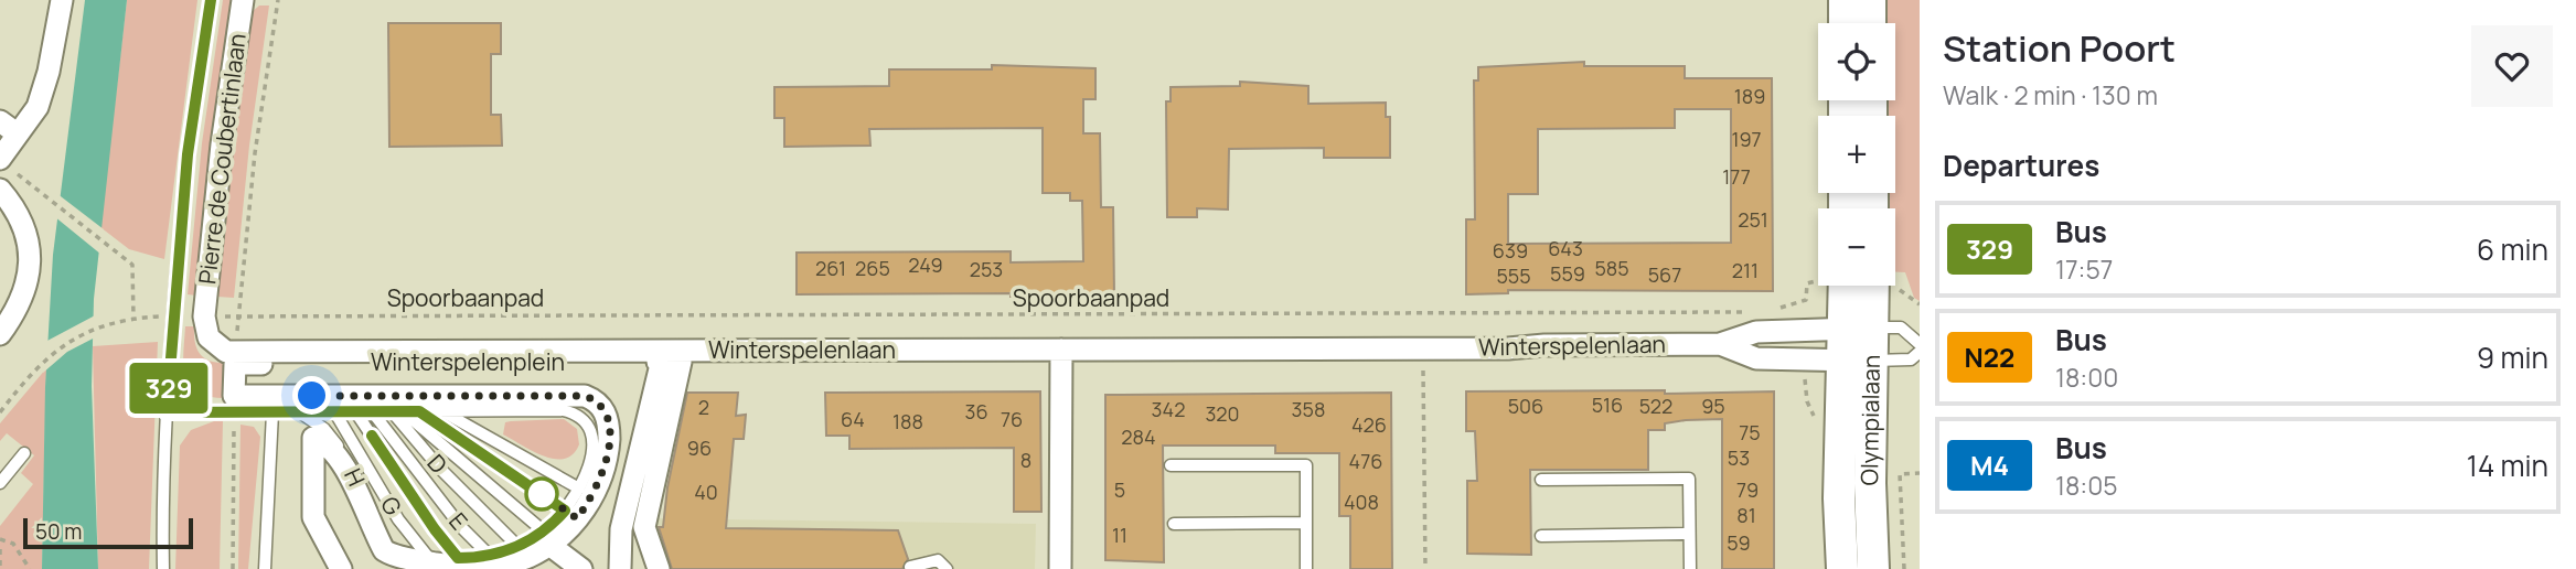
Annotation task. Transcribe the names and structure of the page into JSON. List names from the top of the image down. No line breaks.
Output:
{"streets":{"street":["Pierre de Coubertinlaan","Winterspelenlaan","Winterspelenplein","Olympialaan"],"lane":["D","H","G","E"],"path":["Spoorbaanpad"]},"crossings":[["Pierre de Coubertinlaan","Winterspelenlaan"],["Winterspelenlaan","Winterspelenplein"],["Winterspelenlaan","Olympialaan"],["Winterspelenplein","D"],["Winterspelenplein","H"],["Winterspelenplein","G"],["Winterspelenplein","E"]],"lines":["bus line 329"],"house_numbers":["189","197","177","251","643","639","249","261","265","585","253","211","559","567","555","516","506","522","95","2","342","358","36","320","64","76","188","426","75","284","96","53","8","476","5","79","40","408","81","11","59"],"scale_bar":"50 m","page":{"on_map":"329","heading":[["Station Poort","Walk · 2 min · 130 m"],"Departures"],"map_buttons":["+","−"],"list":[{"mark":"329","name":"Bus","note":"17:57","value":"6 min"},{"mark":"N22","name":"Bus","note":"18:00","value":"9 min"},{"mark":"M4","name":"Bus","note":"18:05","value":"14 min"}],"scale":"50 m"}}
